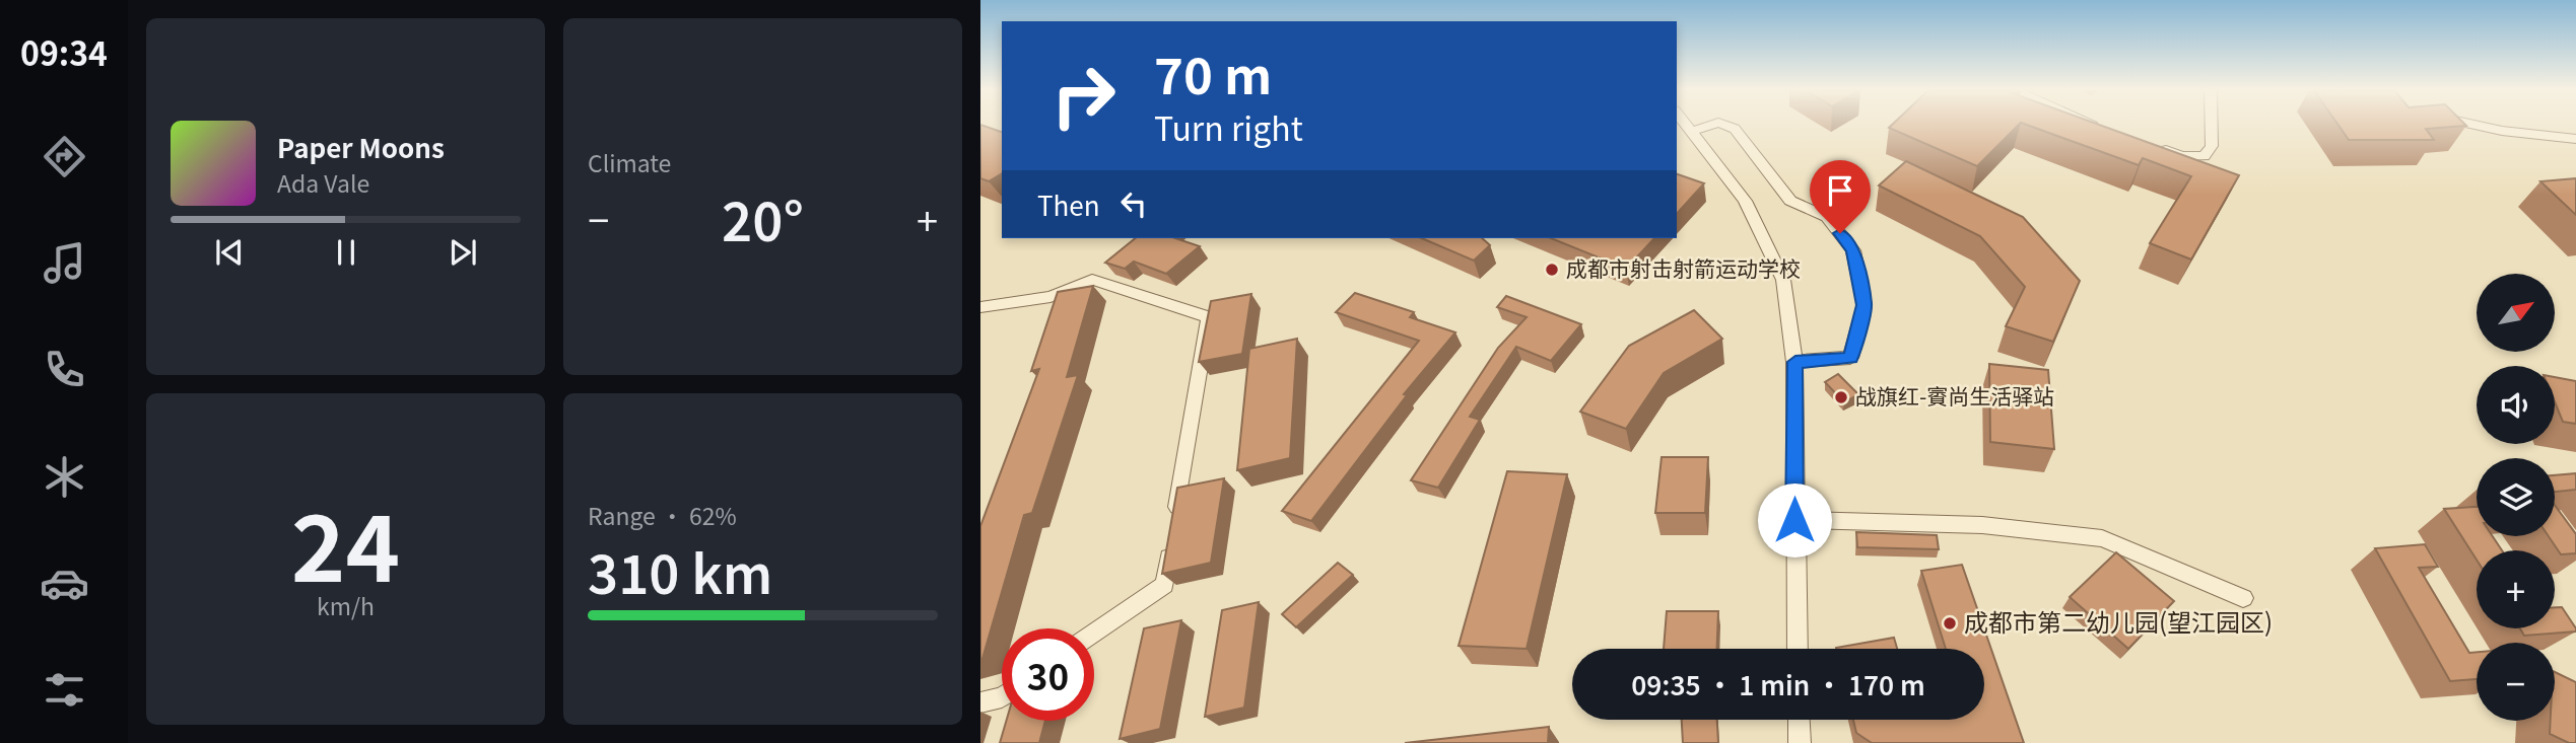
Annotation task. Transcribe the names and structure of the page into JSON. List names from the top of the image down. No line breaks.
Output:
{"places":["成都市射击射箭运动学校","战旗红-賨尚生活驿站","成都市第二幼儿园(望江园区)"],"north":"top right","page":{"tabs":"09:34","tile":["Climate",["24","km/h"],["Range · 62%","310 km"]],"turn":["70 m","Turn right"],"song":["Paper Moons","Ada Vale"],"then":"Then","heat":["−","20°","+"],"map_buttons":["+","−"],"limit":"30","trip":"09:35 · 1 min · 170 m"}}
